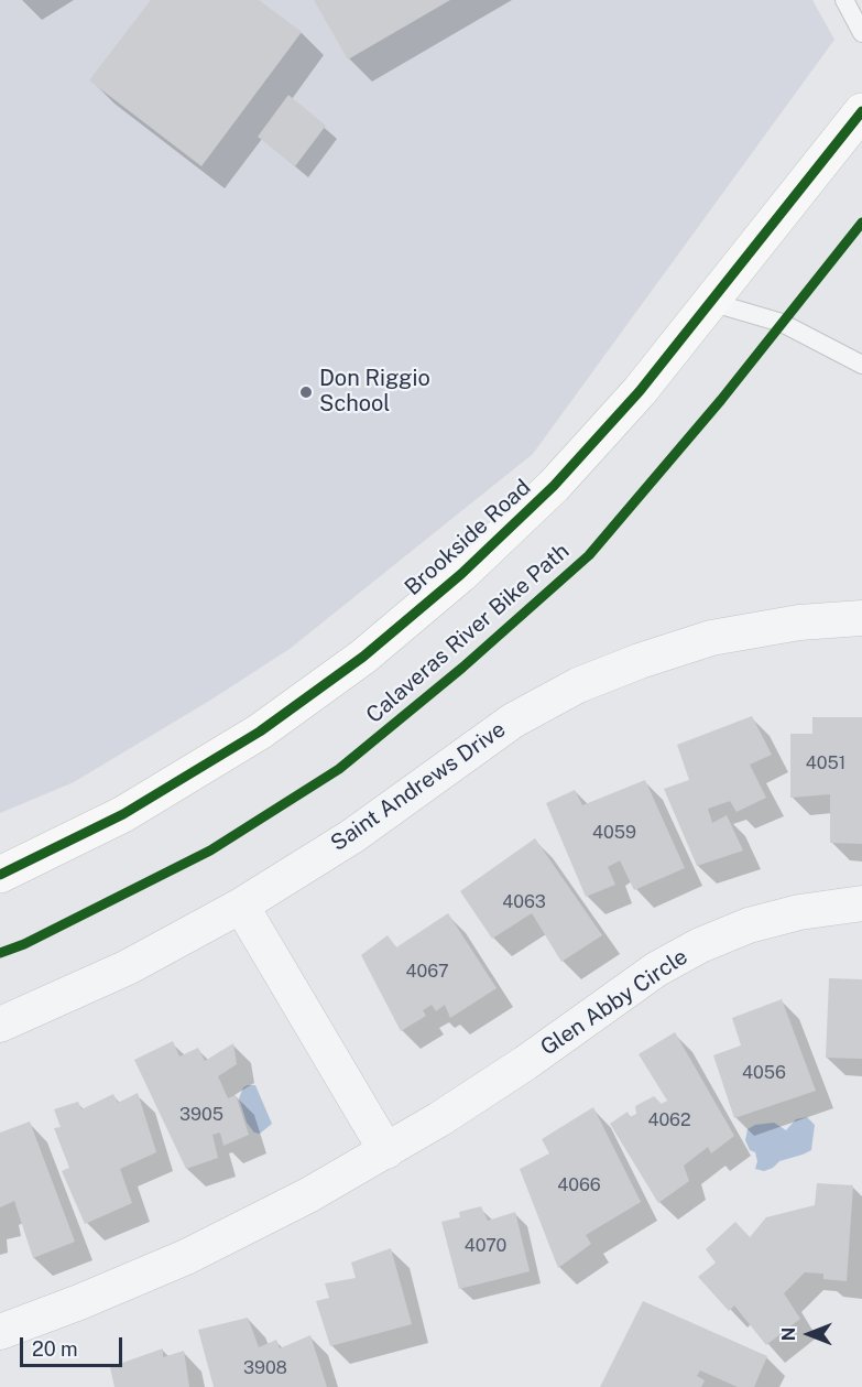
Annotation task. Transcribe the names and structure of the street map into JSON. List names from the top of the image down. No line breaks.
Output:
{"streets":{"street":["Brookside Road","Saint Andrews Drive","Glen Abby Circle"],"cycle path":["Calaveras River Bike Path"]},"places":["Don Riggio School"],"house_numbers":["4051","4059","4063","4067","4056","3905","4062","4066","4070","3908"],"scale_bar":"20 m","north":"left"}
